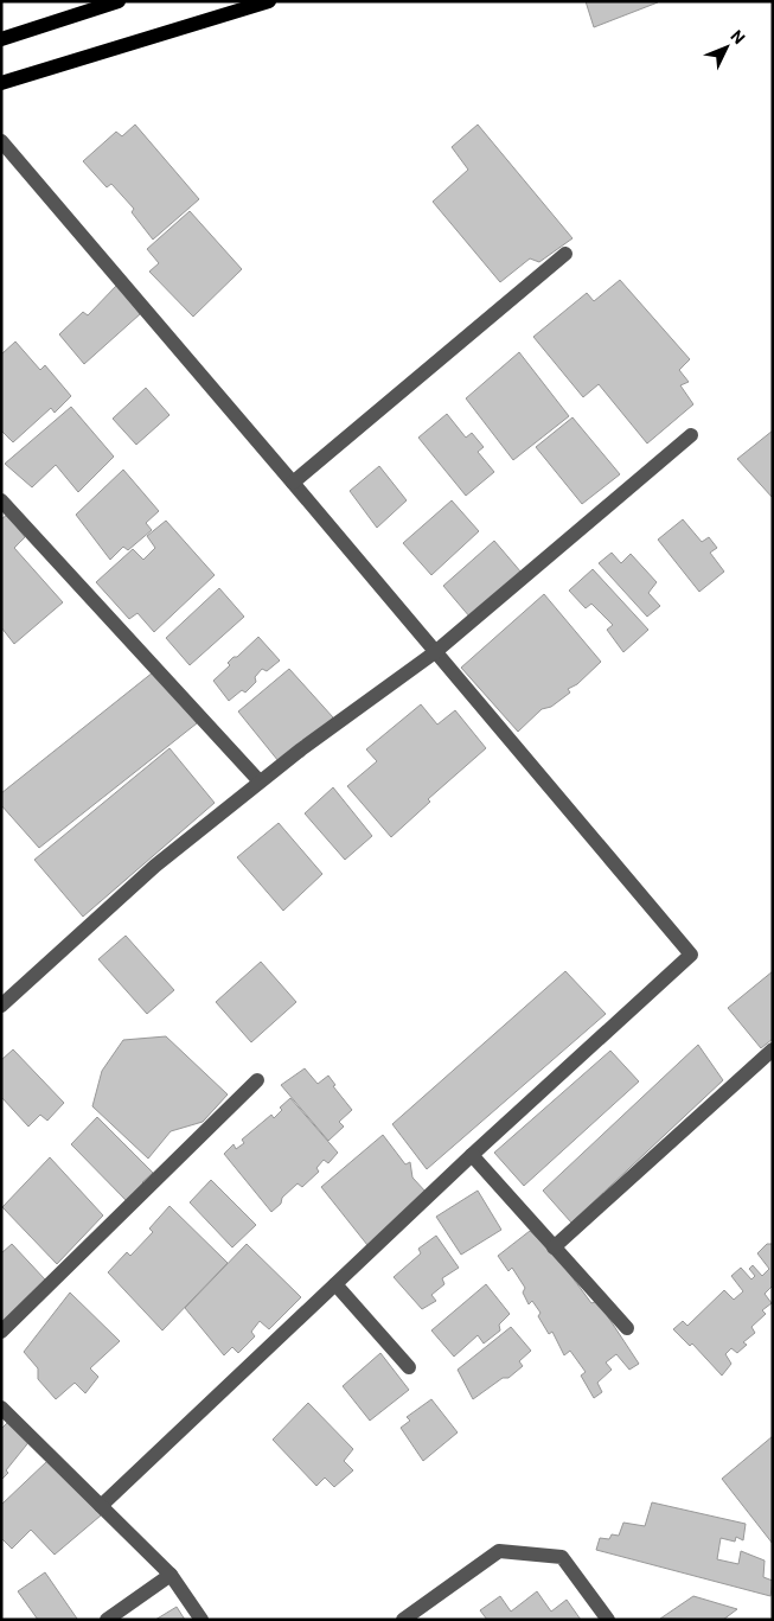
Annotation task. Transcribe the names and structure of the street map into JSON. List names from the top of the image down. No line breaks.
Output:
{"north":"top right"}
